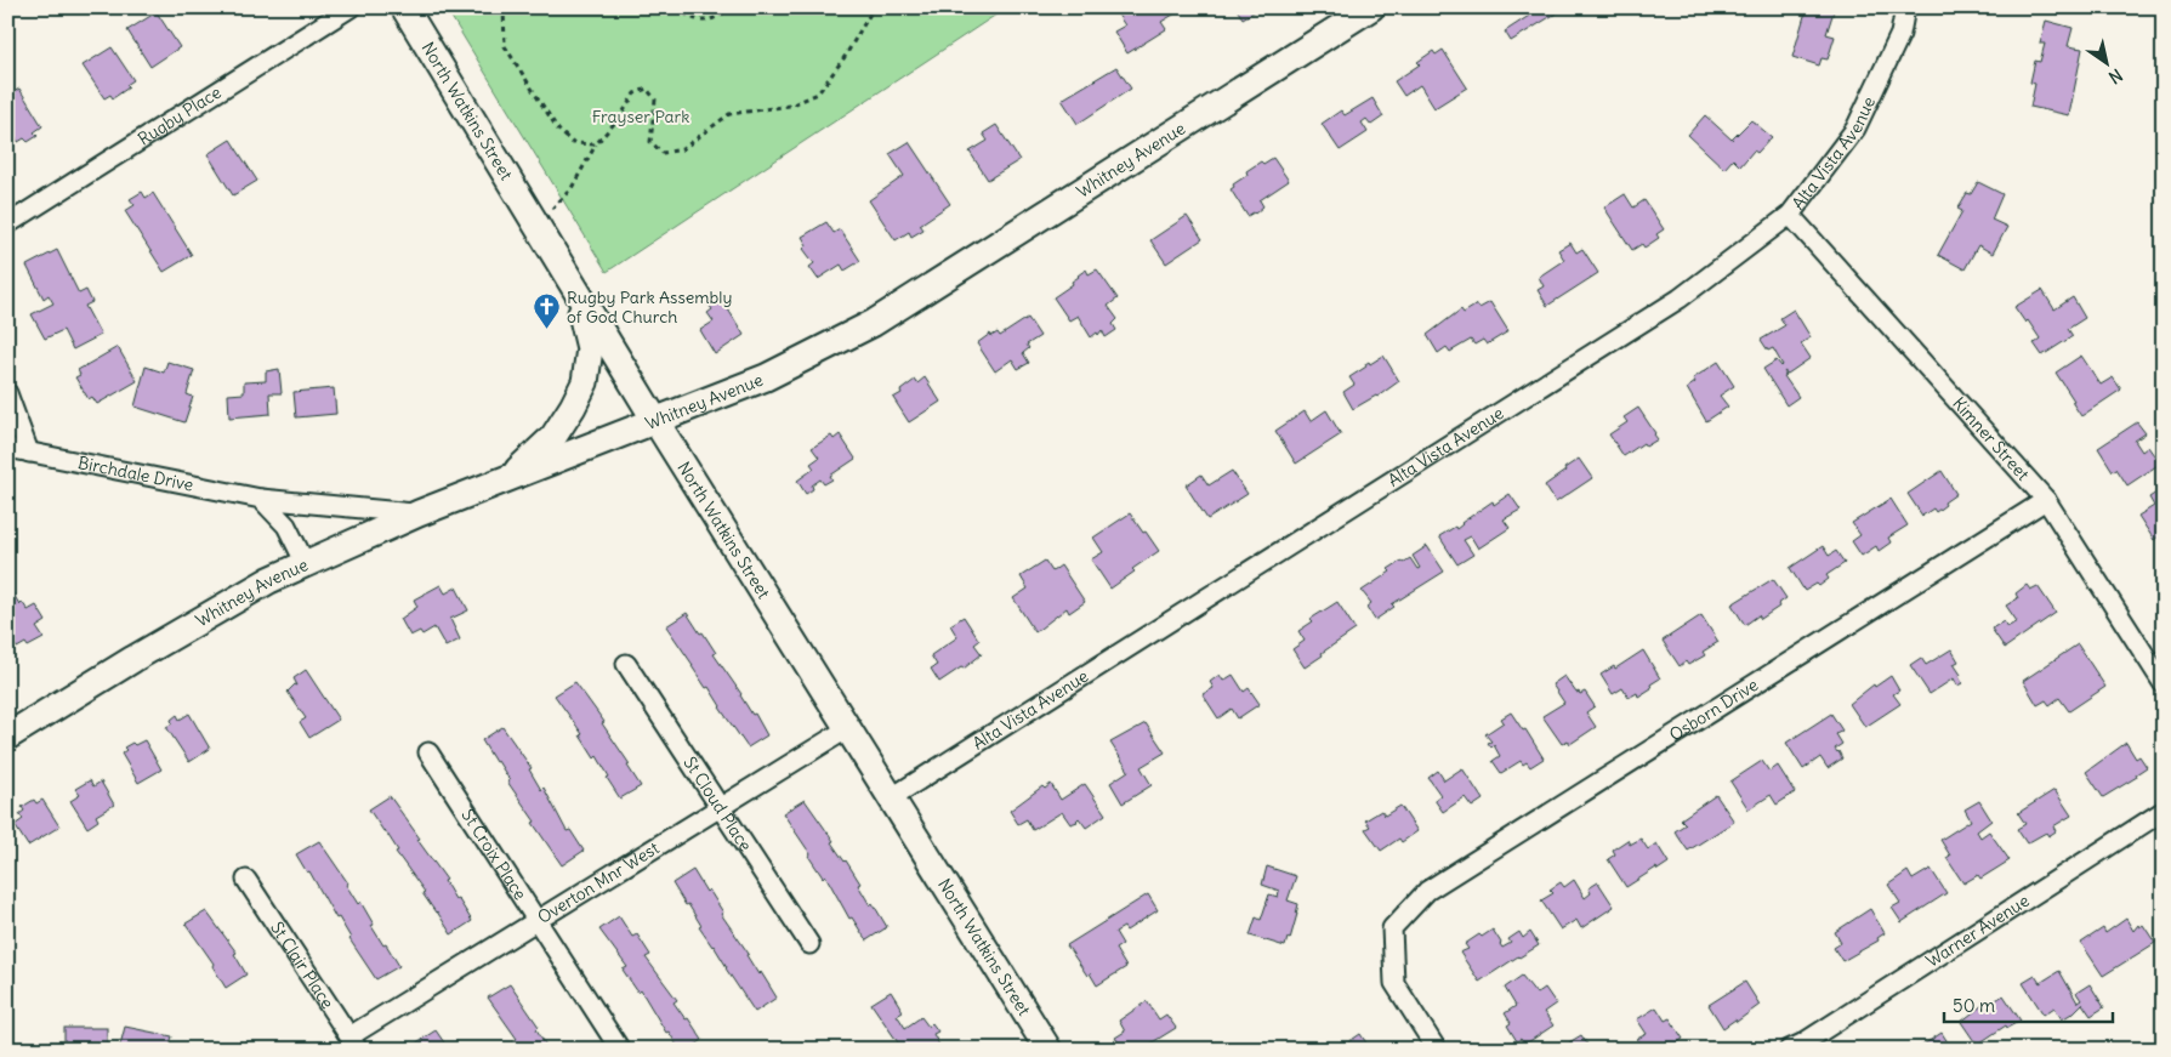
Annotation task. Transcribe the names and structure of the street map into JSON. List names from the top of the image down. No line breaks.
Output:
{"streets":{"main road":["North Watkins Street","Whitney Avenue"],"street":["Rugby Place","Alta Vista Avenue","Kimner Street","Birchdale Drive","Osborn Drive","St Cloud Place","St Croix Place","Overton Mnr West","Warner Avenue","St Clair Place"]},"crossings":[["North Watkins Street","Alta Vista Avenue"],["North Watkins Street","Whitney Avenue"],["North Watkins Street","Overton Mnr West"],["Alta Vista Avenue","Kimner Street"],["Whitney Avenue","Birchdale Drive"],["Kimner Street","Osborn Drive"],["St Cloud Place","Overton Mnr West"],["St Croix Place","Overton Mnr West"],["Overton Mnr West","St Clair Place"]],"parks":["Frayser Park"],"places":{"church":["Rugby Park Assembly of God Church"]},"scale_bar":"50 m","north":"bottom right"}
